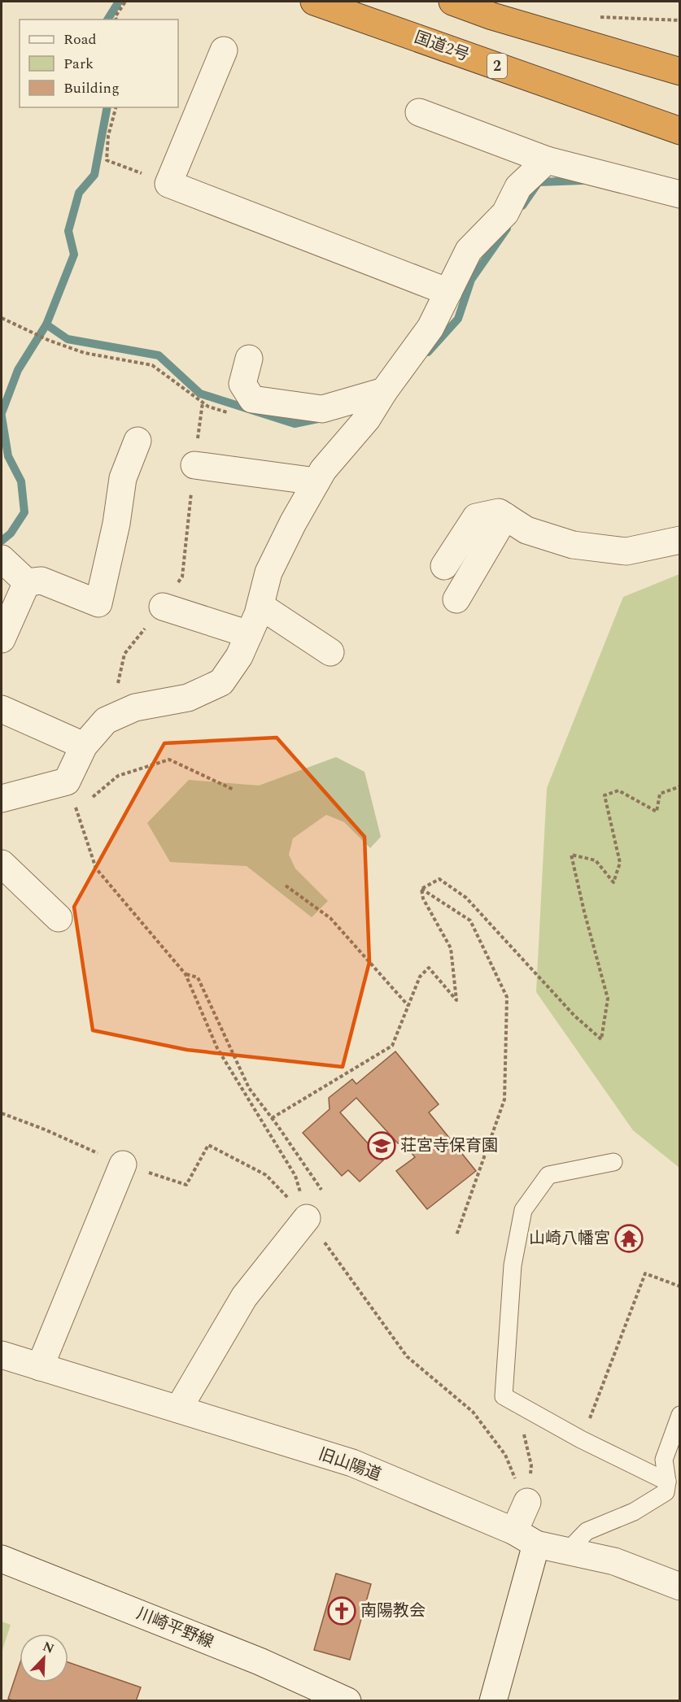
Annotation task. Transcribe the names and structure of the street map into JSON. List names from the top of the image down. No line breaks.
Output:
{"streets":{"highway":["国道2号","2"],"street":["旧山陽道","川崎平野線"]},"places":{"school or university":["荘宮寺保育園"],"temple":["山崎八幡宮"],"church":["南陽教会"]},"legend":["Road","Park","Building"],"north":"top right"}
